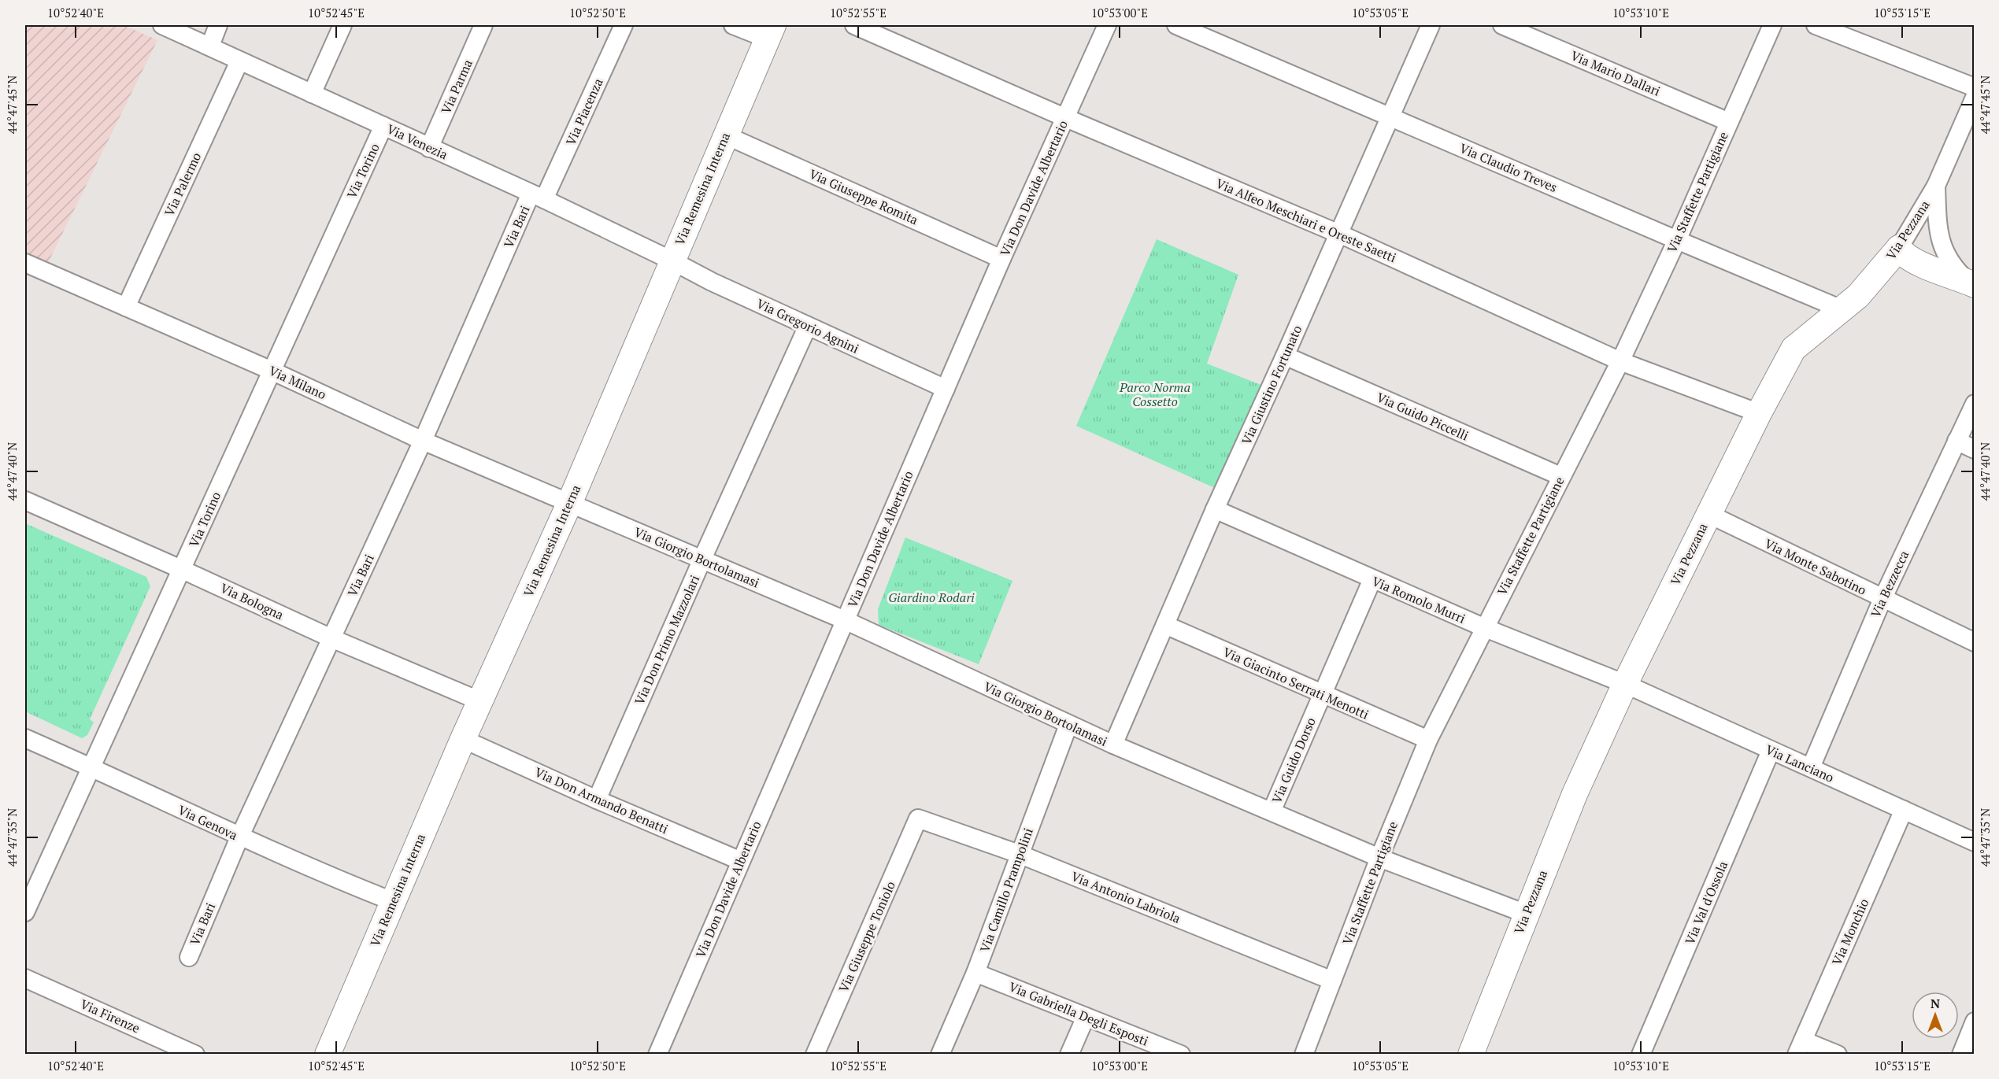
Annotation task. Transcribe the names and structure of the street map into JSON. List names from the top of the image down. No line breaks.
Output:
{"streets":{"street":["Via Mario Dallari","Via Parma","Via Piacenza","Via Venezia","Via Claudio Treves","Via Torino","Via Palermo","Via Don Davide Albertario","Via Remesina Interna","Via Staffette Partigiane","Via Giuseppe Romita","Via Alfeo Meschiari e Oreste Saetti","Via Bari","Via Pezzana","Via Gregorio Agnini","Via Milano","Via Giustino Fortunato","Via Guido Piccelli","Via Giorgio Bortolamasi","Via Monte Sabotino","Via Bezzecca","Via Romolo Murri","Via Bologna","Via Don Primo Mazzolari","Via Giacinto Serrati Menotti","Via Guido Dorso","Via Lanciano","Via Don Armando Benatti","Via Genova","Via Camillo Prampolini","Via Antonio Labriola","Via Val d'Ossola","Via Monchio","Via Giuseppe Toniolo","Via Gabriella Degli Esposti","Via Firenze"]},"crossings":[["Via Mario Dallari","Via Staffette Partigiane"],["Via Parma","Via Venezia"],["Via Piacenza","Via Venezia"],["Via Piacenza","Via Bari"],["Via Venezia","Via Torino"],["Via Venezia","Via Palermo"],["Via Venezia","Via Remesina Interna"],["Via Venezia","Via Bari"],["Via Venezia","Via Gregorio Agnini"],["Via Claudio Treves","Via Staffette Partigiane"],["Via Claudio Treves","Via Pezzana"],["Via Claudio Treves","Via Giustino Fortunato"],["Via Torino","Via Milano"],["Via Torino","Via Bologna"],["Via Torino","Via Genova"],["Via Palermo","Via Milano"],["Via Don Davide Albertario","Via Giuseppe Romita"],["Via Don Davide Albertario","Via Alfeo Meschiari e Oreste Saetti"],["Via Don Davide Albertario","Via Gregorio Agnini"],["Via Don Davide Albertario","Via Giorgio Bortolamasi"],["Via Don Davide Albertario","Via Don Armando Benatti"],["Via Remesina Interna","Via Giuseppe Romita"],["Via Remesina Interna","Via Gregorio Agnini"],["Via Remesina Interna","Via Milano"],["Via Remesina Interna","Via Giorgio Bortolamasi"],["Via Remesina Interna","Via Bologna"],["Via Remesina Interna","Via Don Armando Benatti"],["Via Remesina Interna","Via Genova"],["Via Staffette Partigiane","Via Alfeo Meschiari e Oreste Saetti"],["Via Staffette Partigiane","Via Guido Piccelli"],["Via Staffette Partigiane","Via Giorgio Bortolamasi"],["Via Staffette Partigiane","Via Romolo Murri"],["Via Staffette Partigiane","Via Giacinto Serrati Menotti"],["Via Staffette Partigiane","Via Antonio Labriola"],["Via Alfeo Meschiari e Oreste Saetti","Via Pezzana"],["Via Alfeo Meschiari e Oreste Saetti","Via Giustino Fortunato"],["Via Bari","Via Milano"],["Via Bari","Via Bologna"],["Via Bari","Via Genova"],["Via Pezzana","Via Giorgio Bortolamasi"],["Via Pezzana","Via Monte Sabotino"],["Via Pezzana","Via Romolo Murri"],["Via Pezzana","Via Lanciano"],["Via Gregorio Agnini","Via Don Primo Mazzolari"],["Via Milano","Via Giorgio Bortolamasi"],["Via Giustino Fortunato","Via Guido Piccelli"],["Via Giustino Fortunato","Via Giorgio Bortolamasi"],["Via Giustino Fortunato","Via Romolo Murri"],["Via Giustino Fortunato","Via Giacinto Serrati Menotti"],["Via Giorgio Bortolamasi","Via Don Primo Mazzolari"],["Via Giorgio Bortolamasi","Via Guido Dorso"],["Via Giorgio Bortolamasi","Via Camillo Prampolini"],["Via Monte Sabotino","Via Bezzecca"],["Via Bezzecca","Via Lanciano"],["Via Romolo Murri","Via Guido Dorso"],["Via Romolo Murri","Via Lanciano"],["Via Don Primo Mazzolari","Via Don Armando Benatti"],["Via Giacinto Serrati Menotti","Via Guido Dorso"],["Via Lanciano","Via Val d'Ossola"],["Via Lanciano","Via Monchio"],["Via Camillo Prampolini","Via Antonio Labriola"],["Via Camillo Prampolini","Via Gabriella Degli Esposti"],["Via Antonio Labriola","Via Giuseppe Toniolo"]],"parks":["Parco Norma Cossetto","Giardino Rodari"],"north":"top","coordinates":["10°52'40\"E","10°52'45\"E","10°52'50\"E","10°52'55\"E","10°53'00\"E","10°53'05\"E","10°53'10\"E","10°53'15\"E","44°47'45\"N","44°47'40\"N","44°47'35\"N"]}
